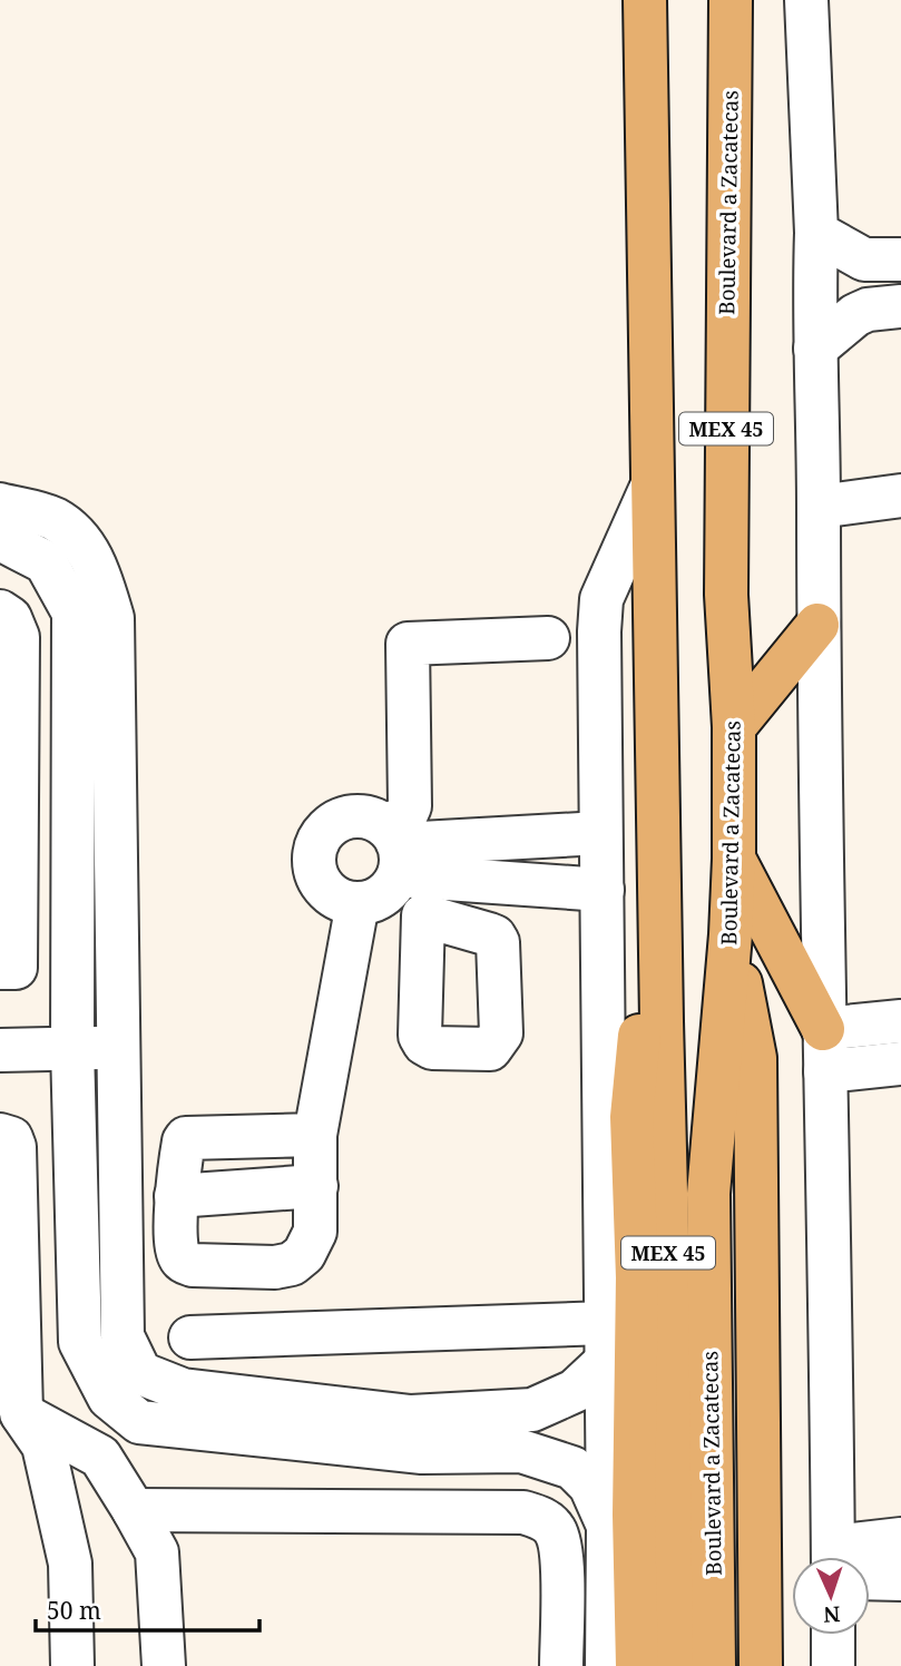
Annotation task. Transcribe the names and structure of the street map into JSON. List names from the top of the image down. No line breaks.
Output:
{"streets":{"main road":["Boulevard a Zacatecas","MEX 45"]},"scale_bar":"50 m","north":"bottom"}
